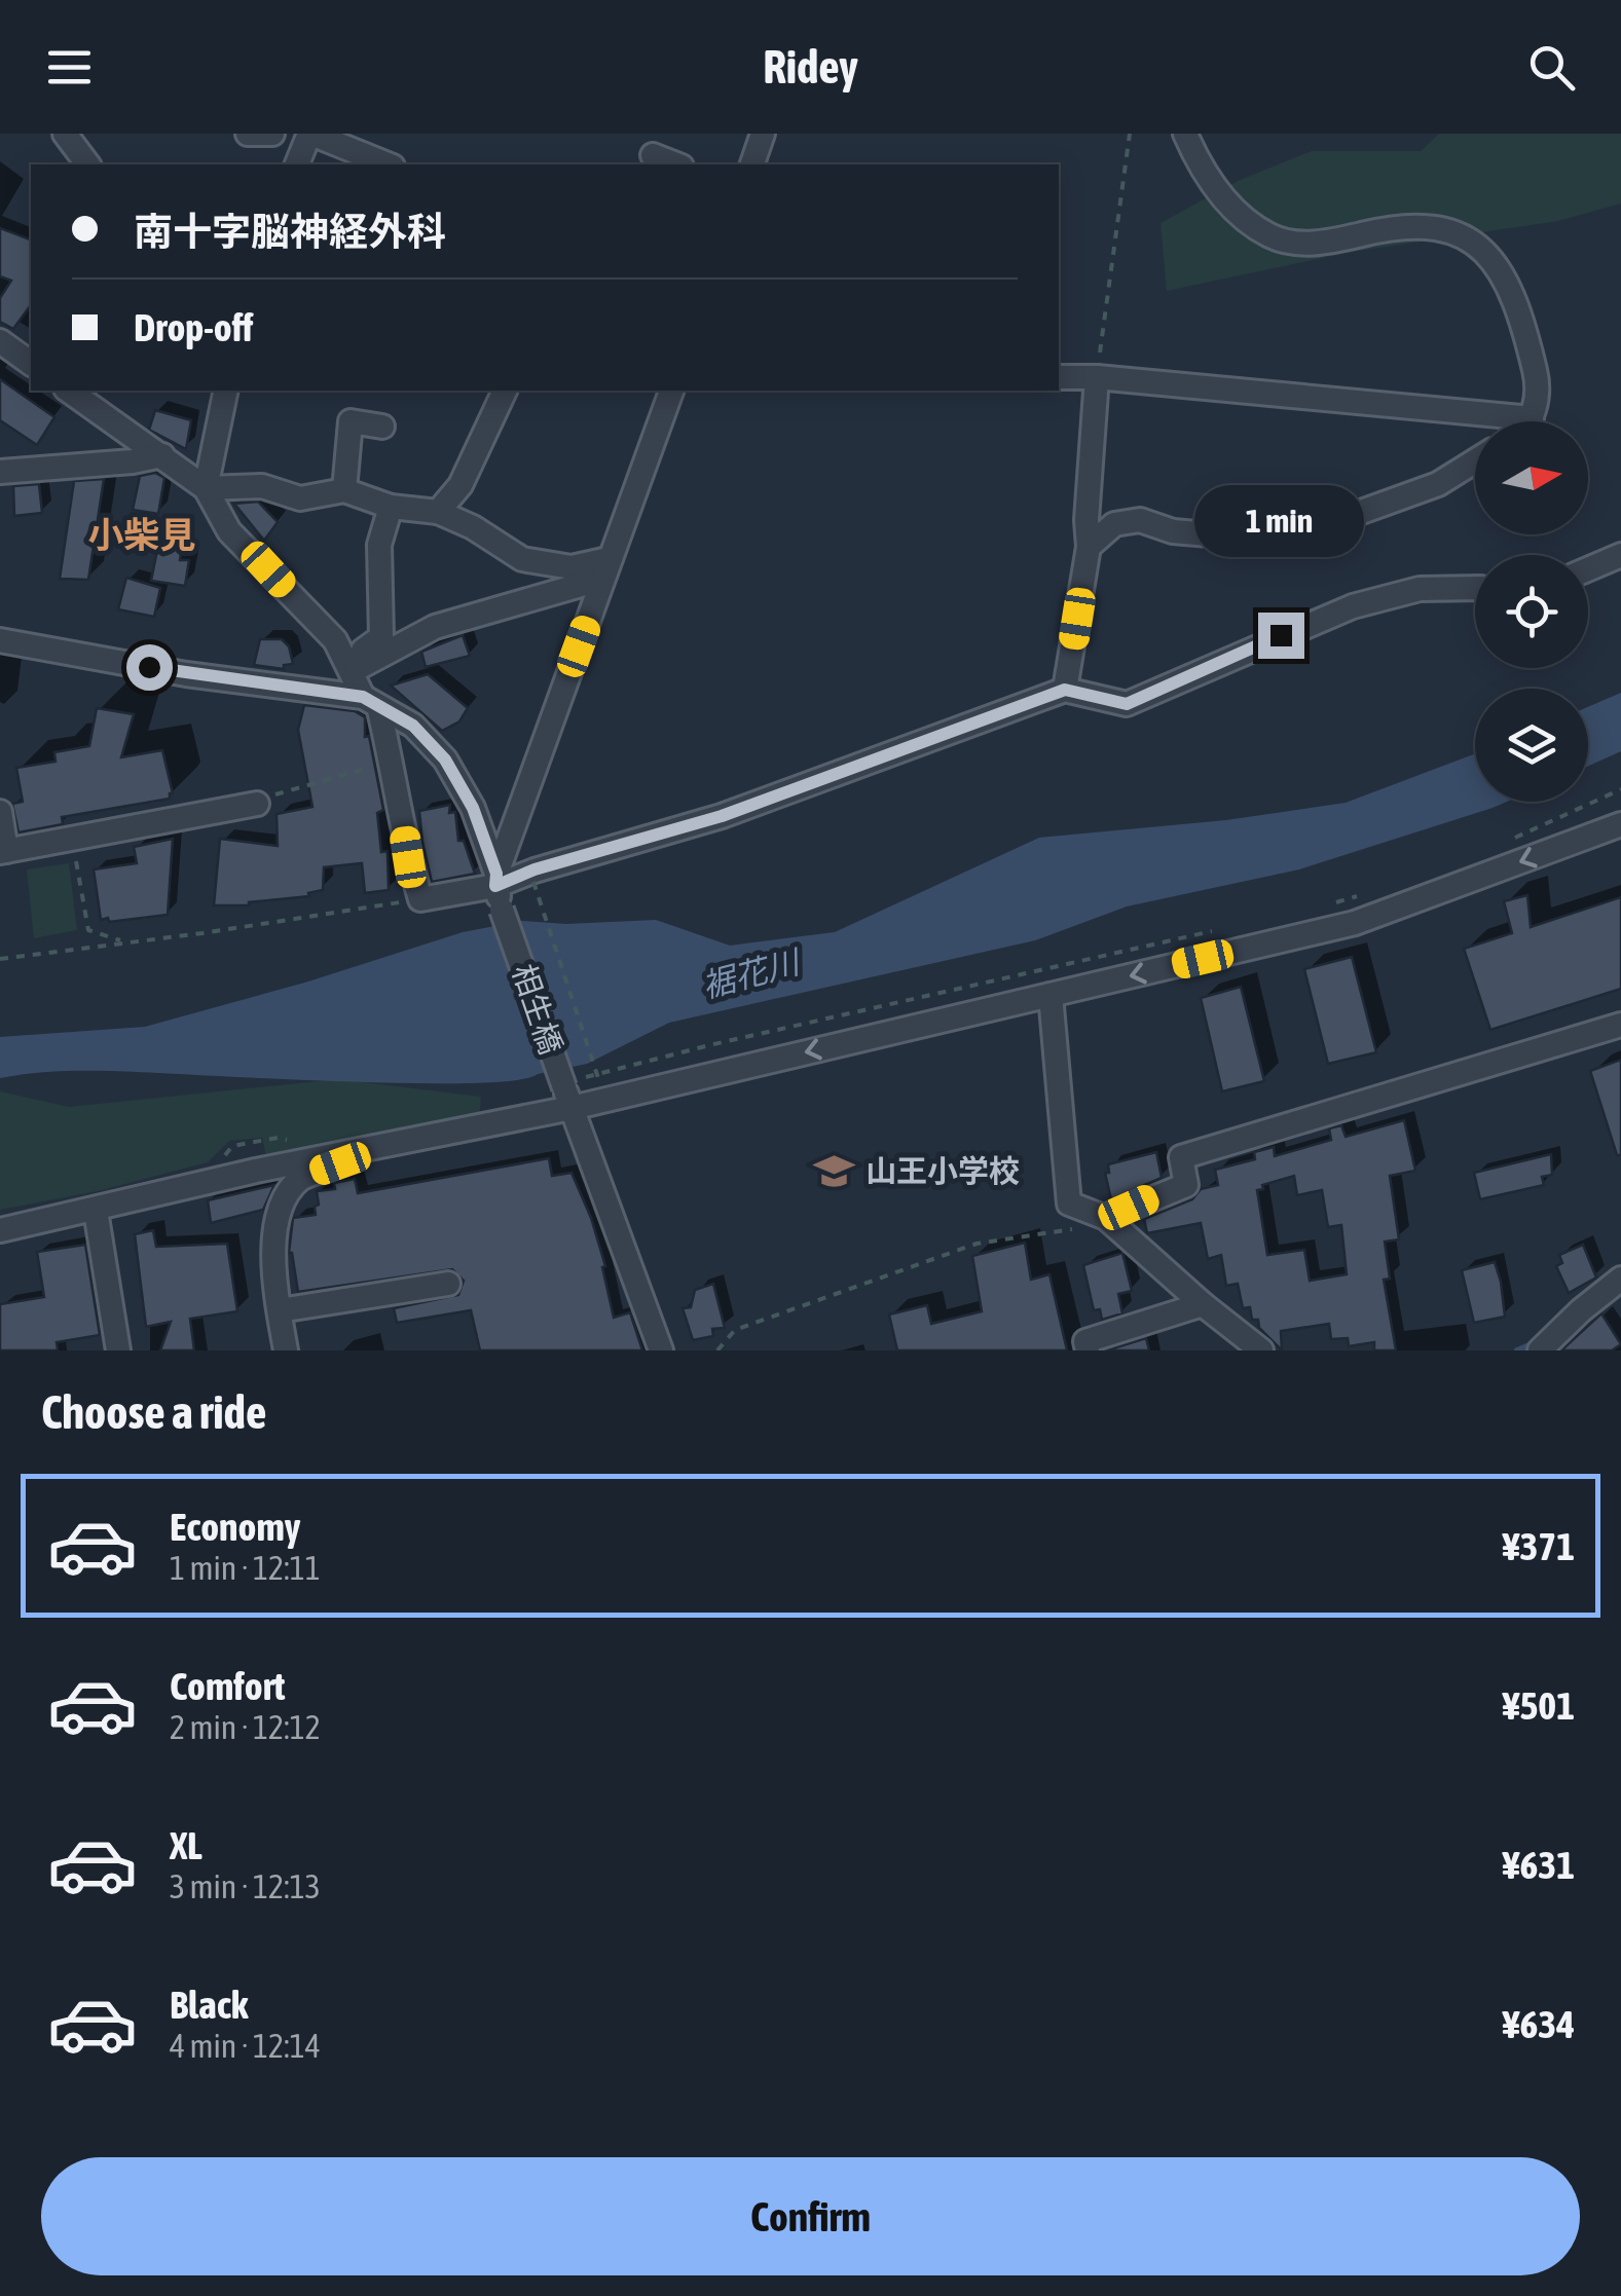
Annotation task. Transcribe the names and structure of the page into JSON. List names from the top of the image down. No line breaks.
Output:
{"streets":{"street":["相生橋"]},"districts":["小柴見"],"water":["裾花川"],"places":{"school or university":["山王小学校"]},"north":"right","page":{"header":"Ridey","banner":["南十字脳神経外科","Drop-off"],"bubble":"1 min","heading":"Choose a ride","list":[{"name":"Economy","note":"1 min · 12:11","value":"¥371"},{"name":"Comfort","note":"2 min · 12:12","value":"¥501"},{"name":"XL","note":"3 min · 12:13","value":"¥631"},{"name":"Black","note":"4 min · 12:14","value":"¥634"}],"buttons":"Confirm"}}
